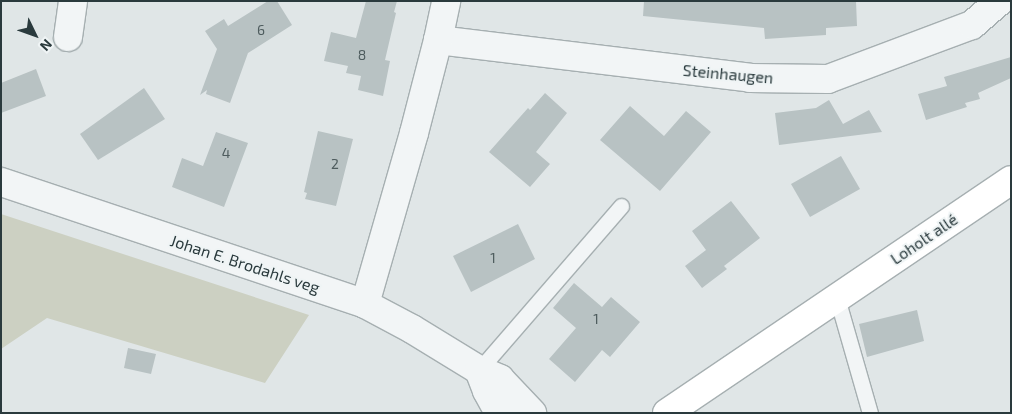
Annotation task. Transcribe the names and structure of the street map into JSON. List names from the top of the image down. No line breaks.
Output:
{"streets":{"street":["Steinhaugen","Loholt allé","Johan E. Brodahls veg"]},"house_numbers":["6","8","4","2","1","1"],"north":"bottom right"}
